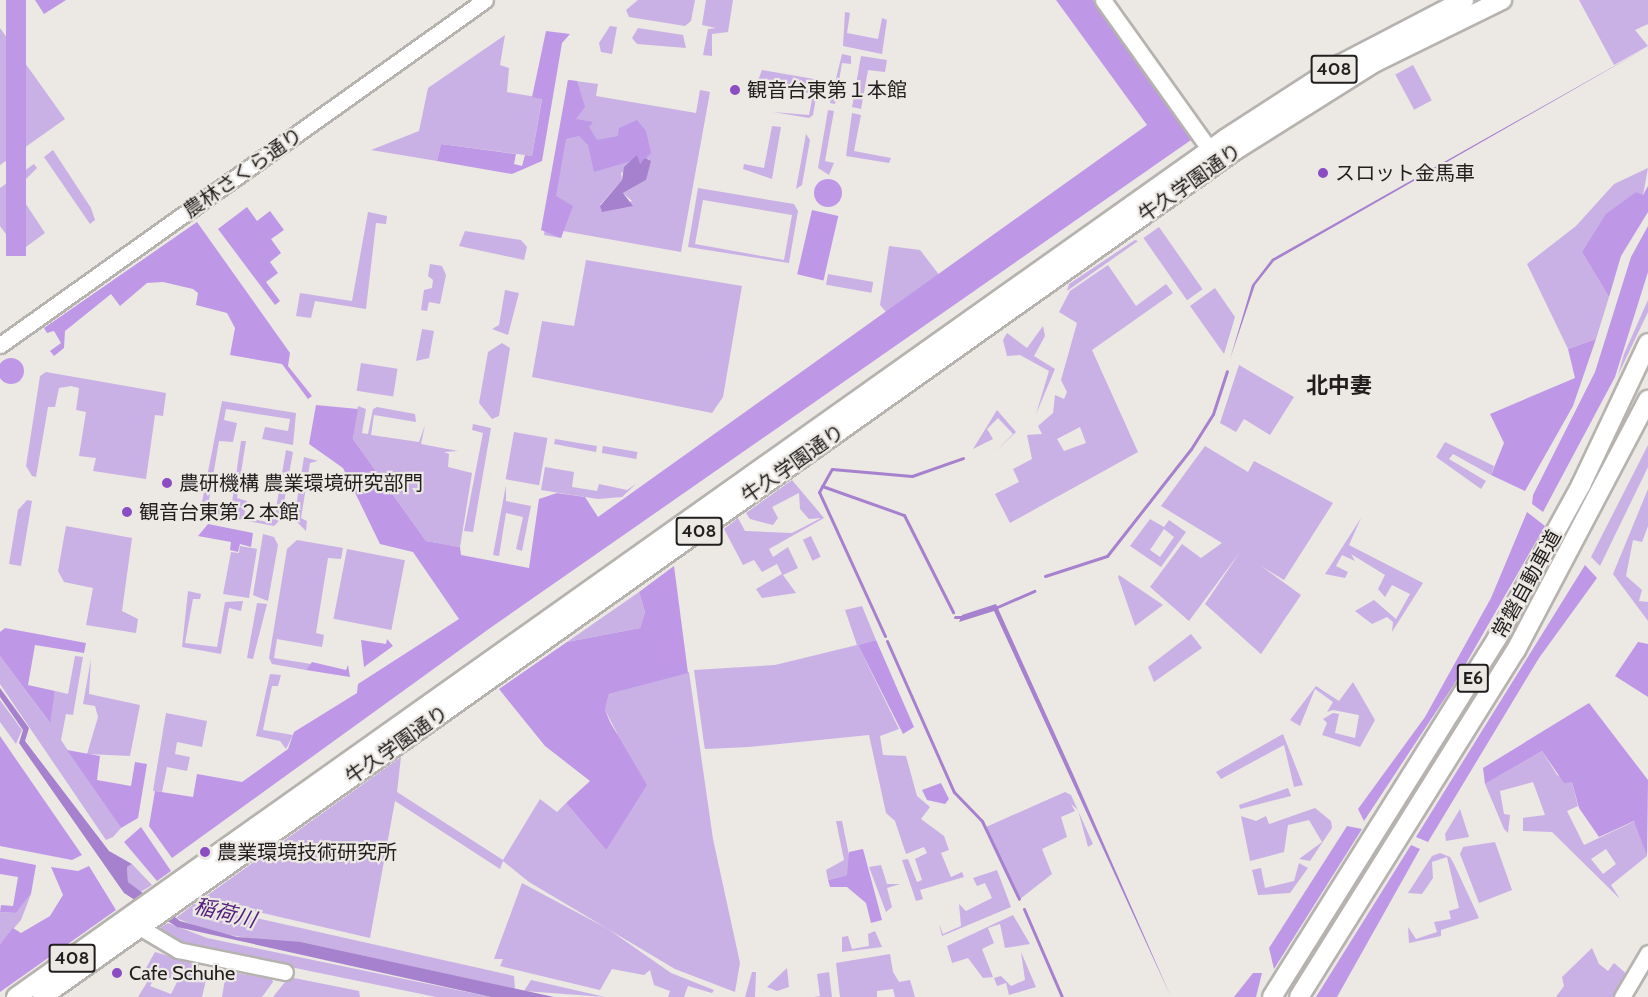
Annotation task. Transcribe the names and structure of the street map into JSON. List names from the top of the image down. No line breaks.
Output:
{"streets":{"highway":["408","牛久学園通り","常磐自動車道","E6"],"street":["農林さくら通り"]},"districts":["北中妻"],"water":["稲荷川"],"places":["観音台東第１本館","スロット金馬車","農研機構 農業環境研究部門","観音台東第２本館","農業環境技術研究所","Cafe Schuhe"]}
